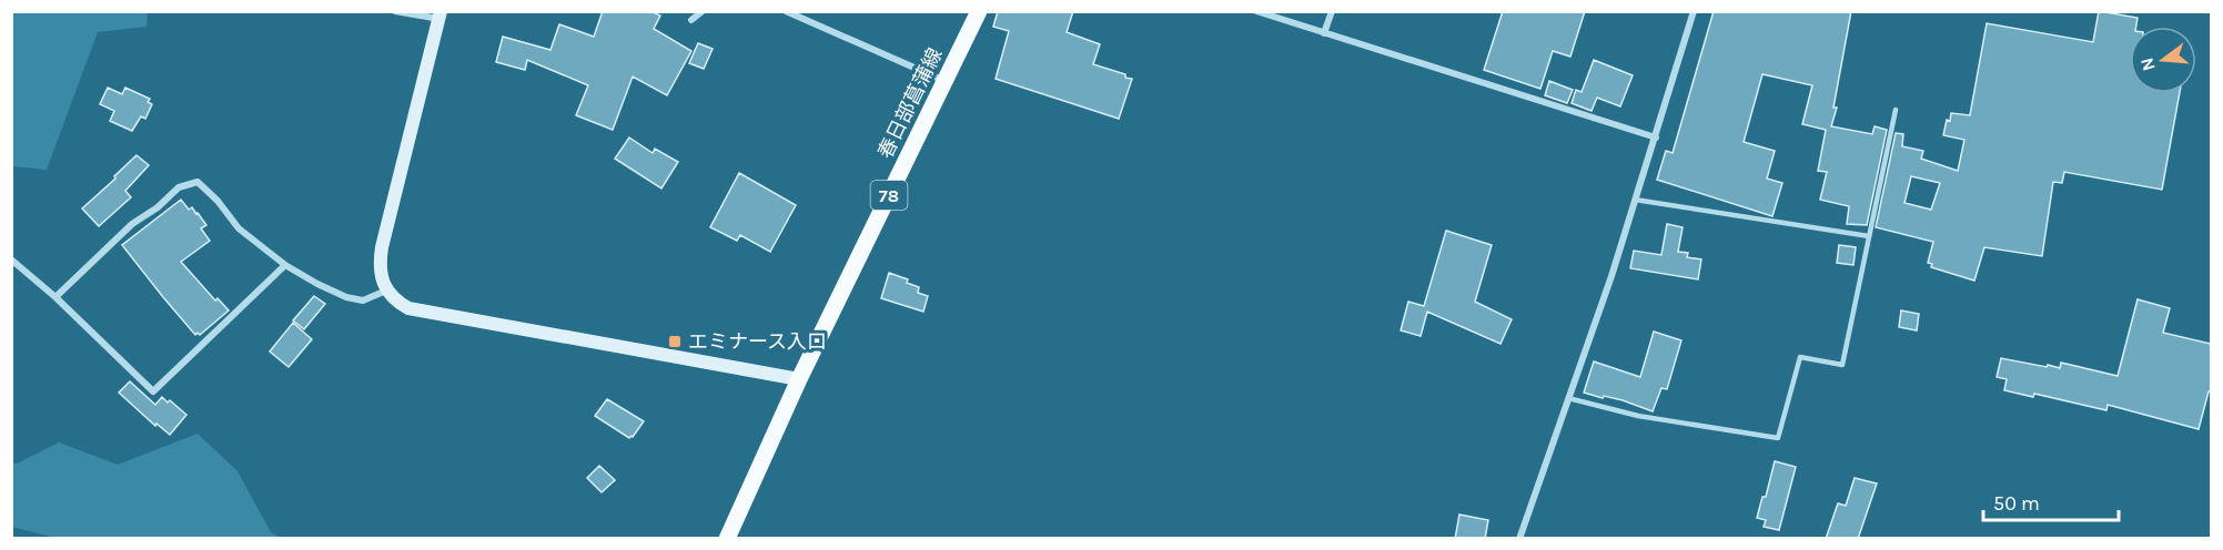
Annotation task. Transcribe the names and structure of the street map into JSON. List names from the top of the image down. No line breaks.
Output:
{"streets":{"main road":["春日部菖蒲線","78"]},"places":{"transit":["エミナース入口"]},"scale_bar":"50 m","north":"left"}
